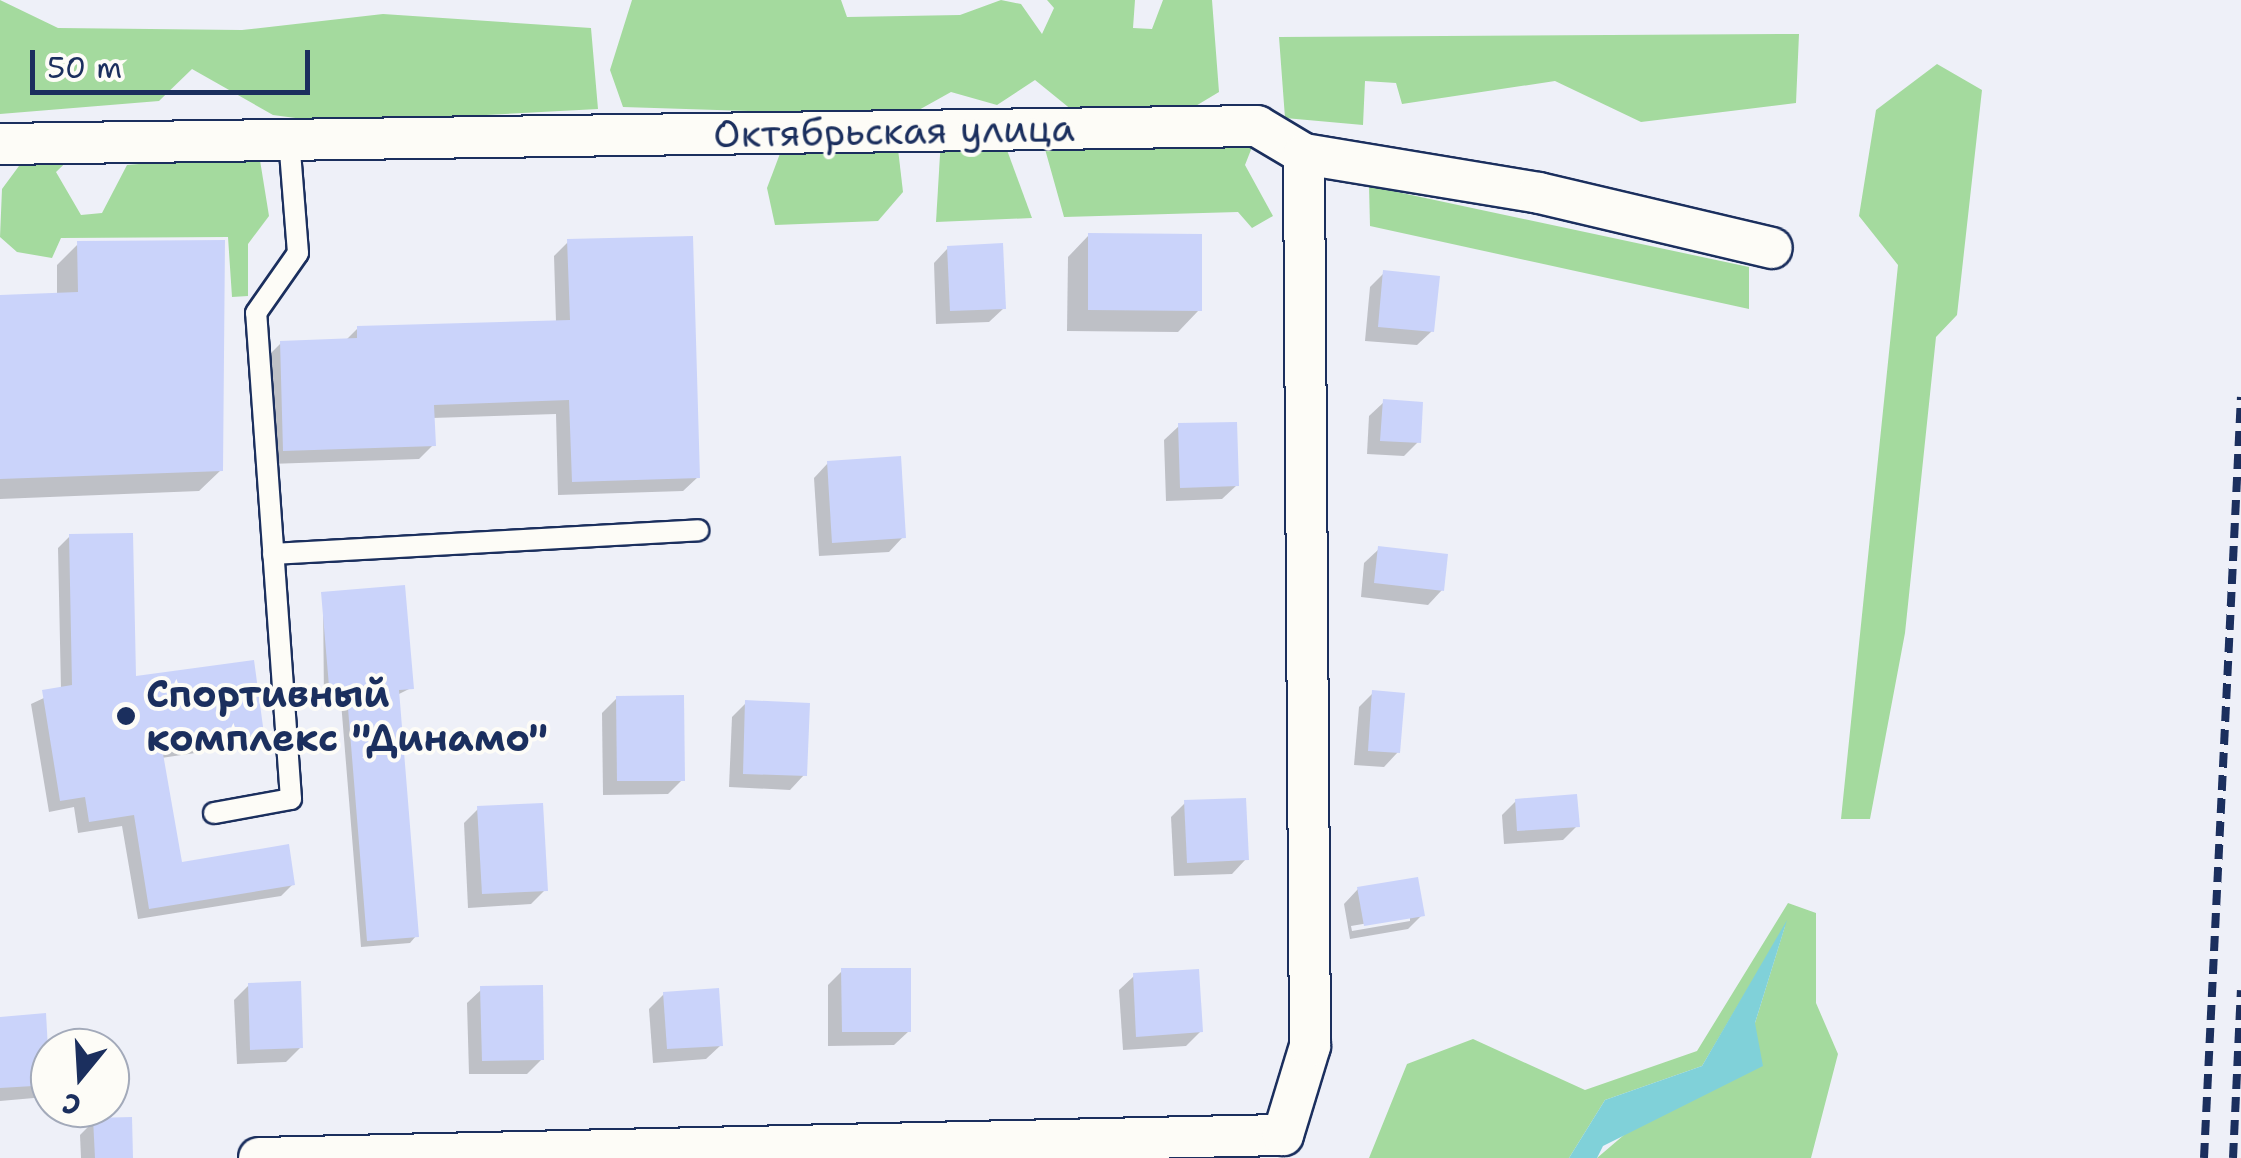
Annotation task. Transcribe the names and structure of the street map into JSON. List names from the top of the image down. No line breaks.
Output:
{"streets":{"street":["Октябрьская улица"]},"places":["Спортивный комплекс \"Динамо\""],"scale_bar":"50 m","north":"bottom"}
